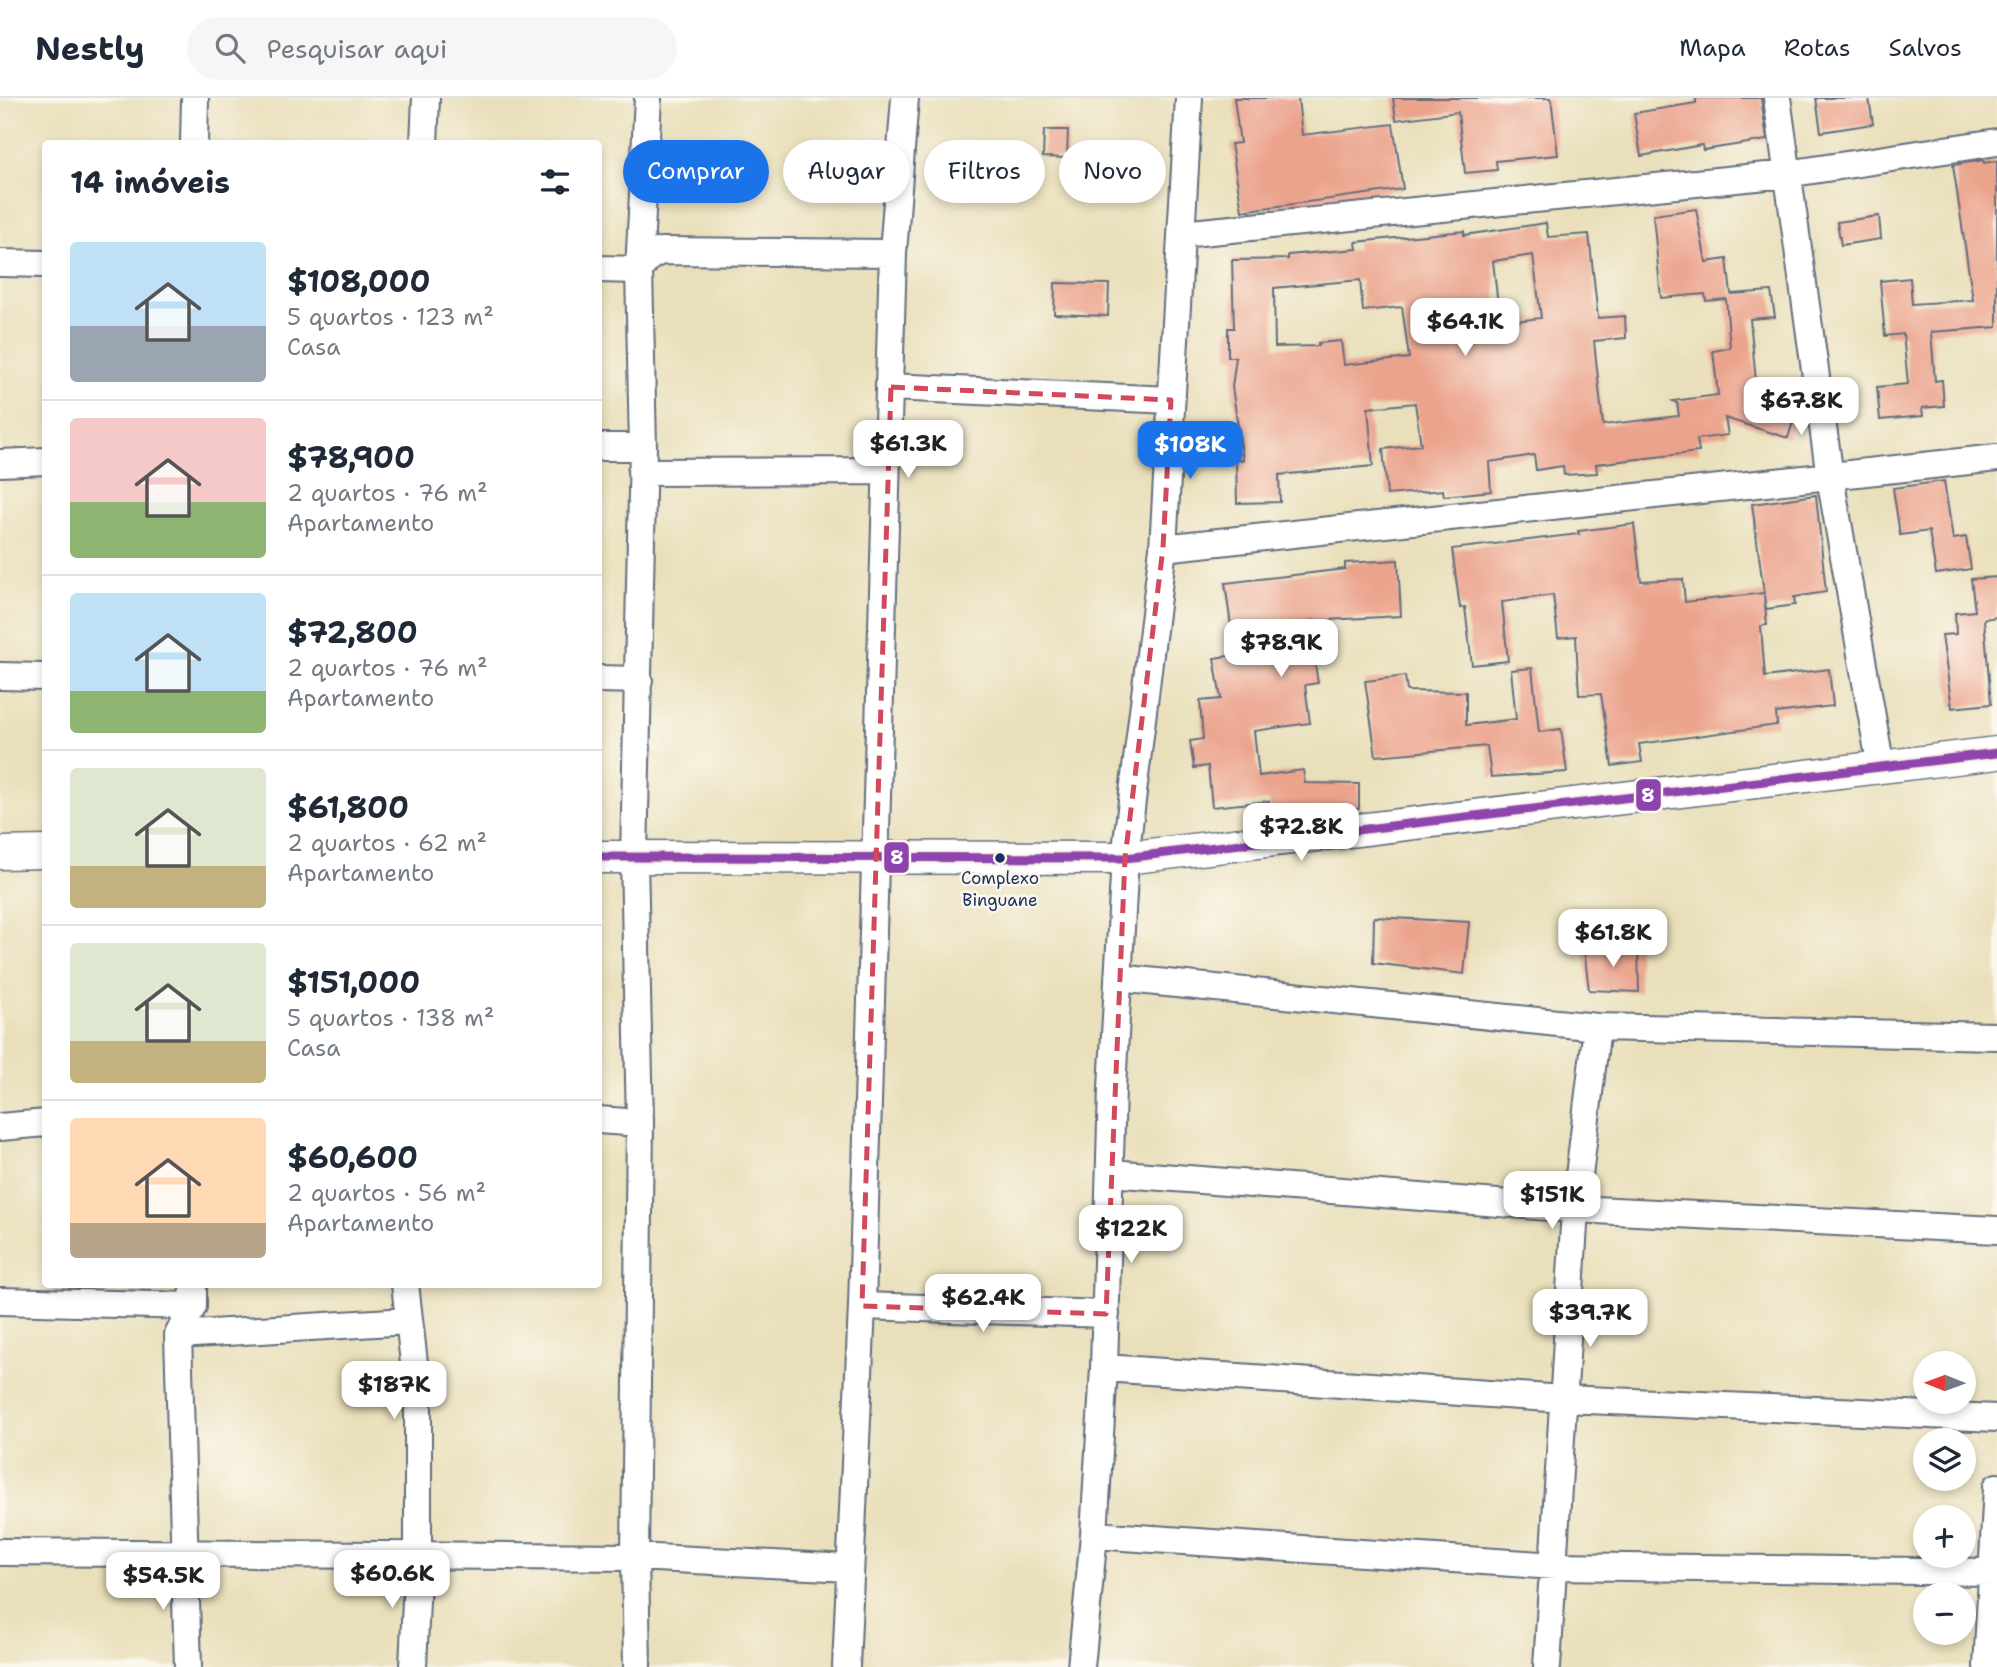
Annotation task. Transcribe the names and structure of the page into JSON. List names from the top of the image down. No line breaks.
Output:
{"places":["Complexo Binguane"],"lines":["transit line 8"],"north":"left","page":{"header":"Nestly","search":"Pesquisar aqui","nav":["Mapa","Rotas","Salvos"],"chip":["Comprar","Alugar","Filtros","Novo"],"heading":"14 imóveis","list":[{"name":"$108,000","note":"5 quartos · 123 m² · Casa"},{"name":"$78,900","note":"2 quartos · 76 m² · Apartamento"},{"name":"$72,800","note":"2 quartos · 76 m² · Apartamento"},{"name":"$61,800","note":"2 quartos · 62 m² · Apartamento"},{"name":"$151,000","note":"5 quartos · 138 m² · Casa"},{"name":"$60,600","note":"2 quartos · 56 m² · Apartamento"}],"price":["$64.1K","$67.8K","$61.3K","$108K","$78.9K","$72.8K","$61.8K","$151K","$122K","$62.4K","$39.7K","$187K","$60.6K","$54.5K"],"map_buttons":["+","−"]}}
